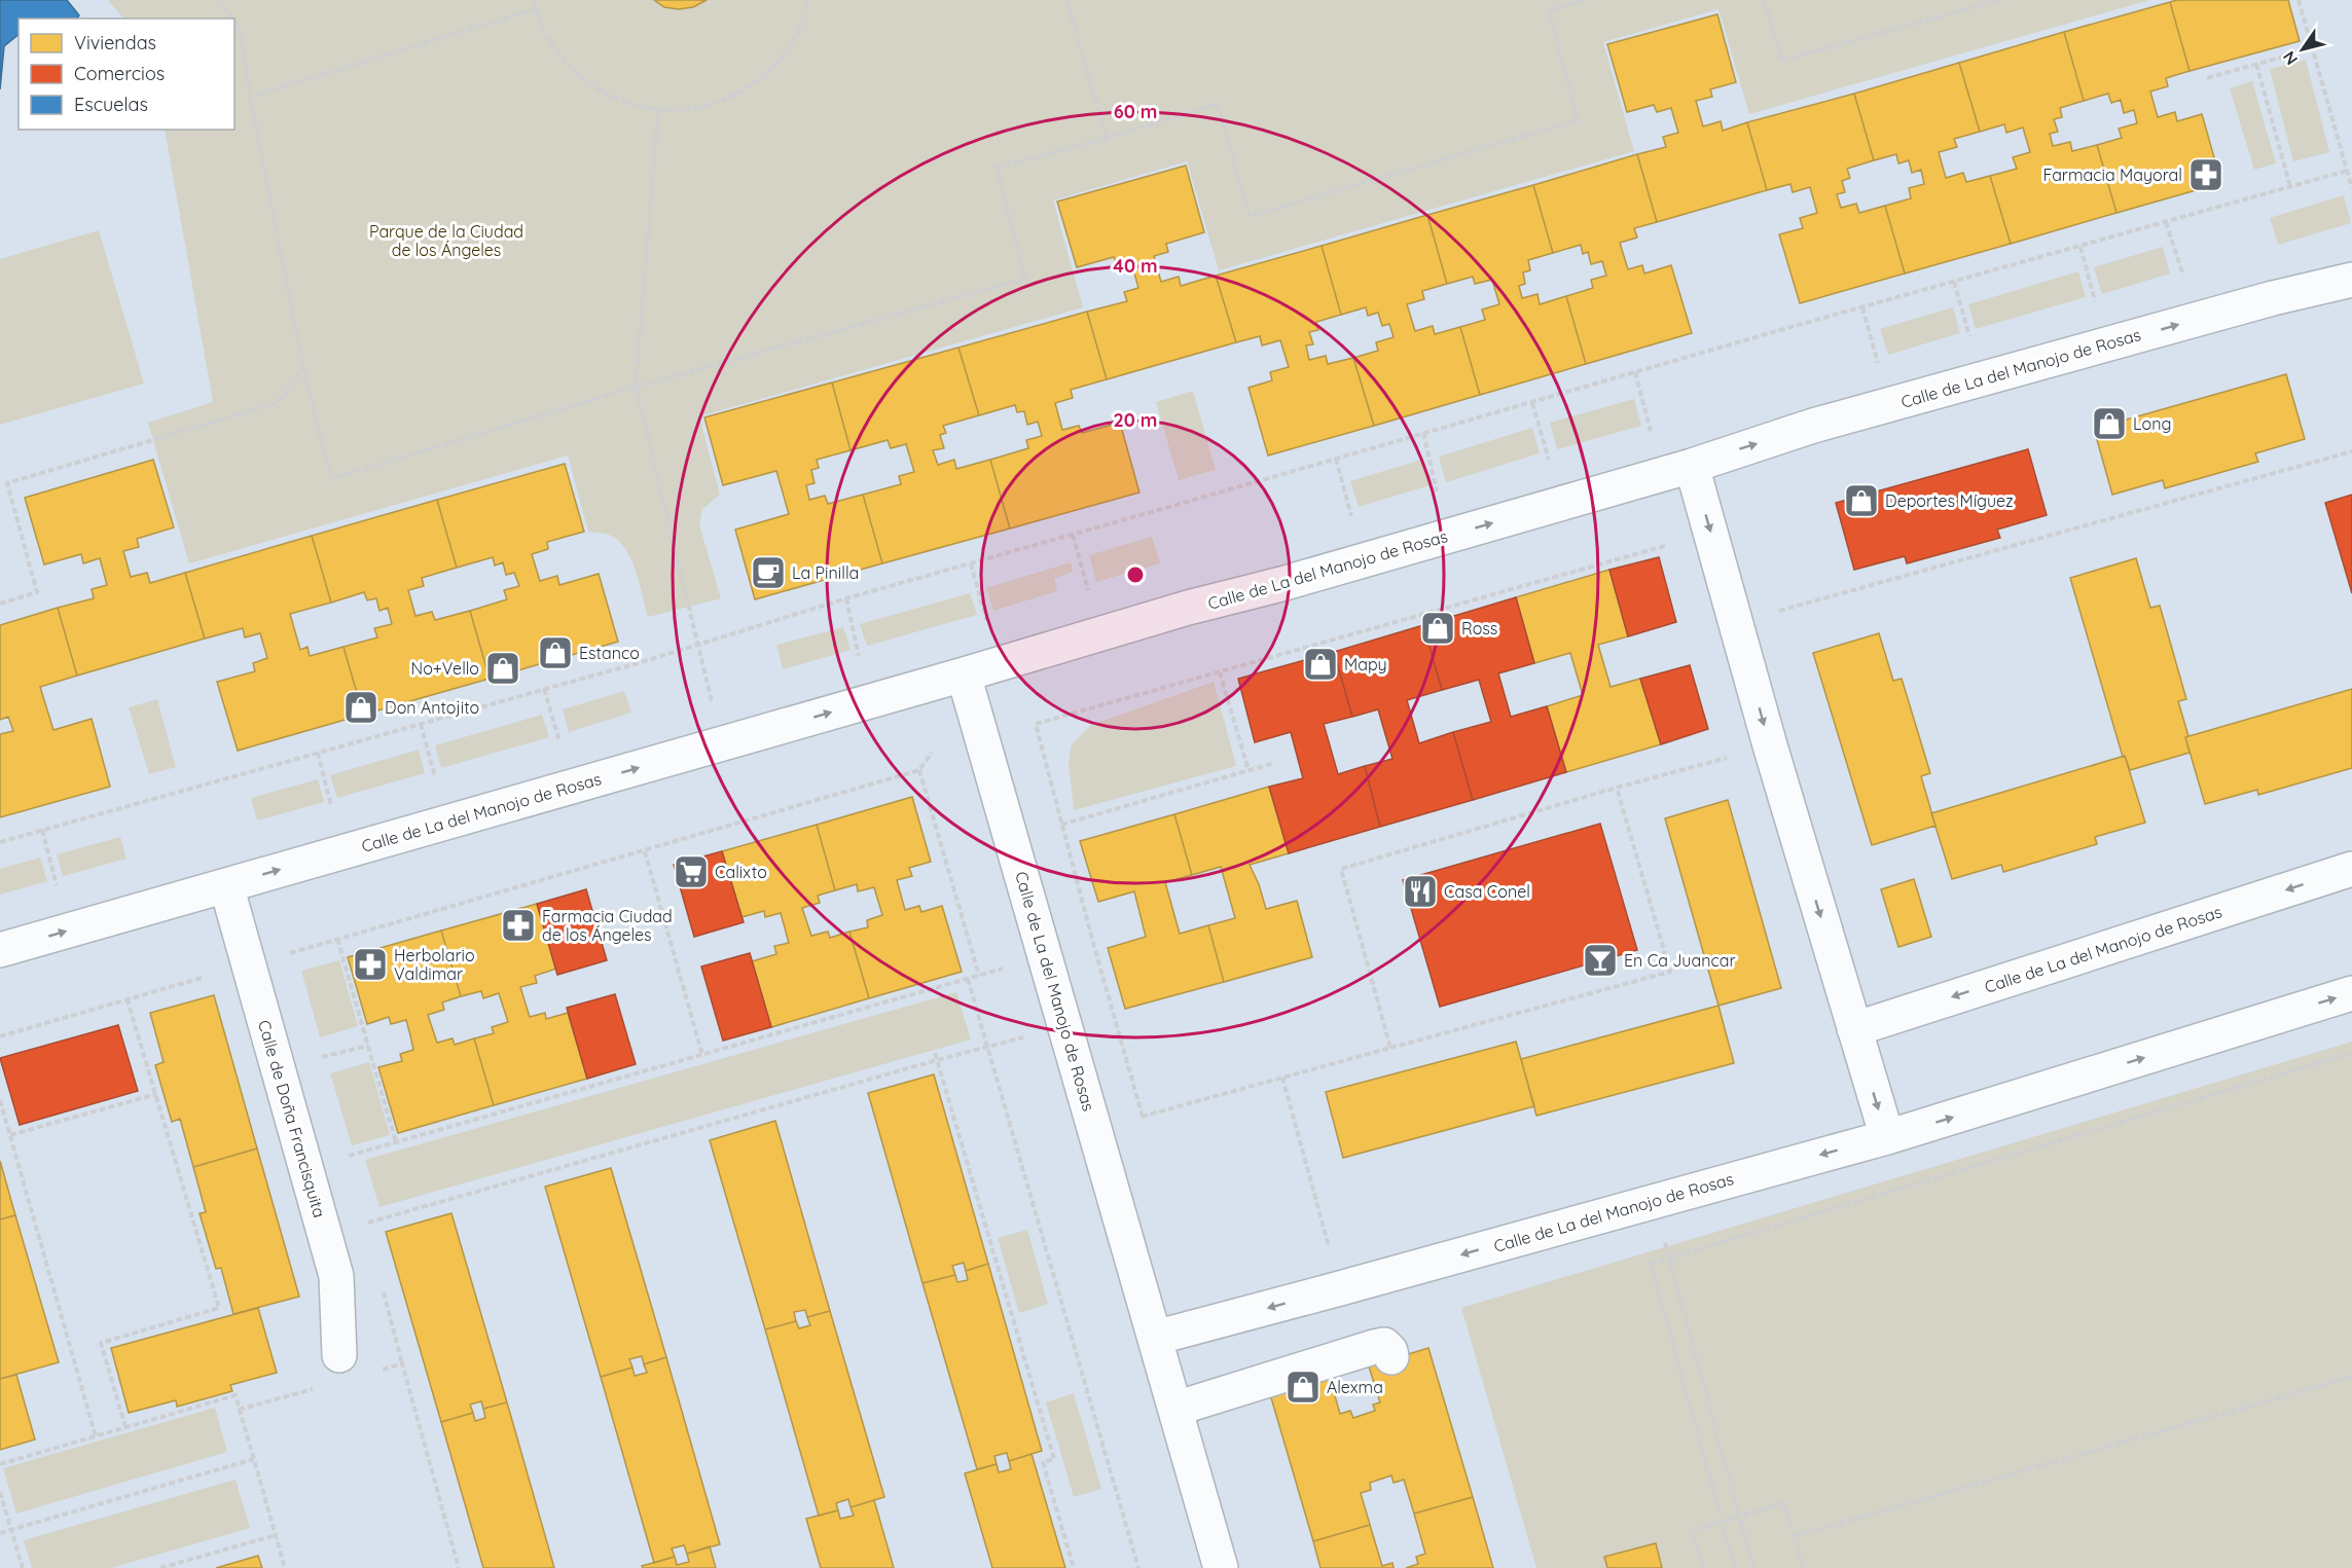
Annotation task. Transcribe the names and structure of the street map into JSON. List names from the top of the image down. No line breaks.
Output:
{"streets":{"street":["Calle de La del Manojo de Rosas","Calle de Doña Francisquita"]},"crossings":[["Calle de La del Manojo de Rosas","Calle de Doña Francisquita"]],"parks":["Parque de la Ciudad de los Ángeles"],"places":{"pharmacy":["Farmacia Mayoral","Farmacia Ciudad de los Ángeles","Herbolario Valdimar"],"shop":["Long","Deportes Míguez","Ross","Estanco","Mapy","No+Vello","Don Antojito","Alexma"],"cafe":["La Pinilla"],"supermarket":["Calixto"],"restaurant":["Casa Conel"],"bar":["En Ca Juancar"]},"legend":["Viviendas","Comercios","Escuelas"],"north":"bottom left","rings":["60 m","40 m","20 m"]}
